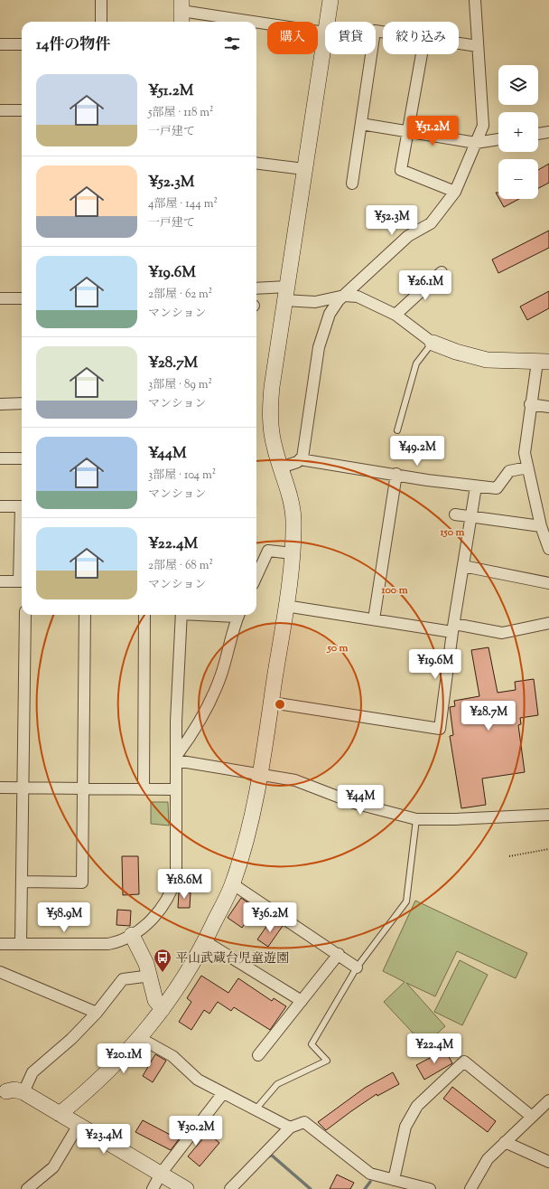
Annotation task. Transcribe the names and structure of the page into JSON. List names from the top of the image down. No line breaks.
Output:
{"places":{"bus stop":["平山武蔵台児童遊園"]},"page":{"chip":["購入","賃貸","絞り込み"],"heading":"14件の物件","map_buttons":["+","−"],"list":[{"name":"¥51.2M","note":"5部屋 · 118 m² · 一戸建て"},{"name":"¥52.3M","note":"4部屋 · 144 m² · 一戸建て"},{"name":"¥19.6M","note":"2部屋 · 62 m² · マンション"},{"name":"¥28.7M","note":"3部屋 · 89 m² · マンション"},{"name":"¥44M","note":"3部屋 · 104 m² · マンション"},{"name":"¥22.4M","note":"2部屋 · 68 m² · マンション"}],"price":["¥51.2M","¥52.3M","¥26.1M","¥49.2M","¥19.6M","¥28.7M","¥44M","¥18.6M","¥58.9M","¥36.2M","¥22.4M","¥20.1M","¥30.2M","¥23.4M"]},"rings":["150 m","100 m","50 m"]}
